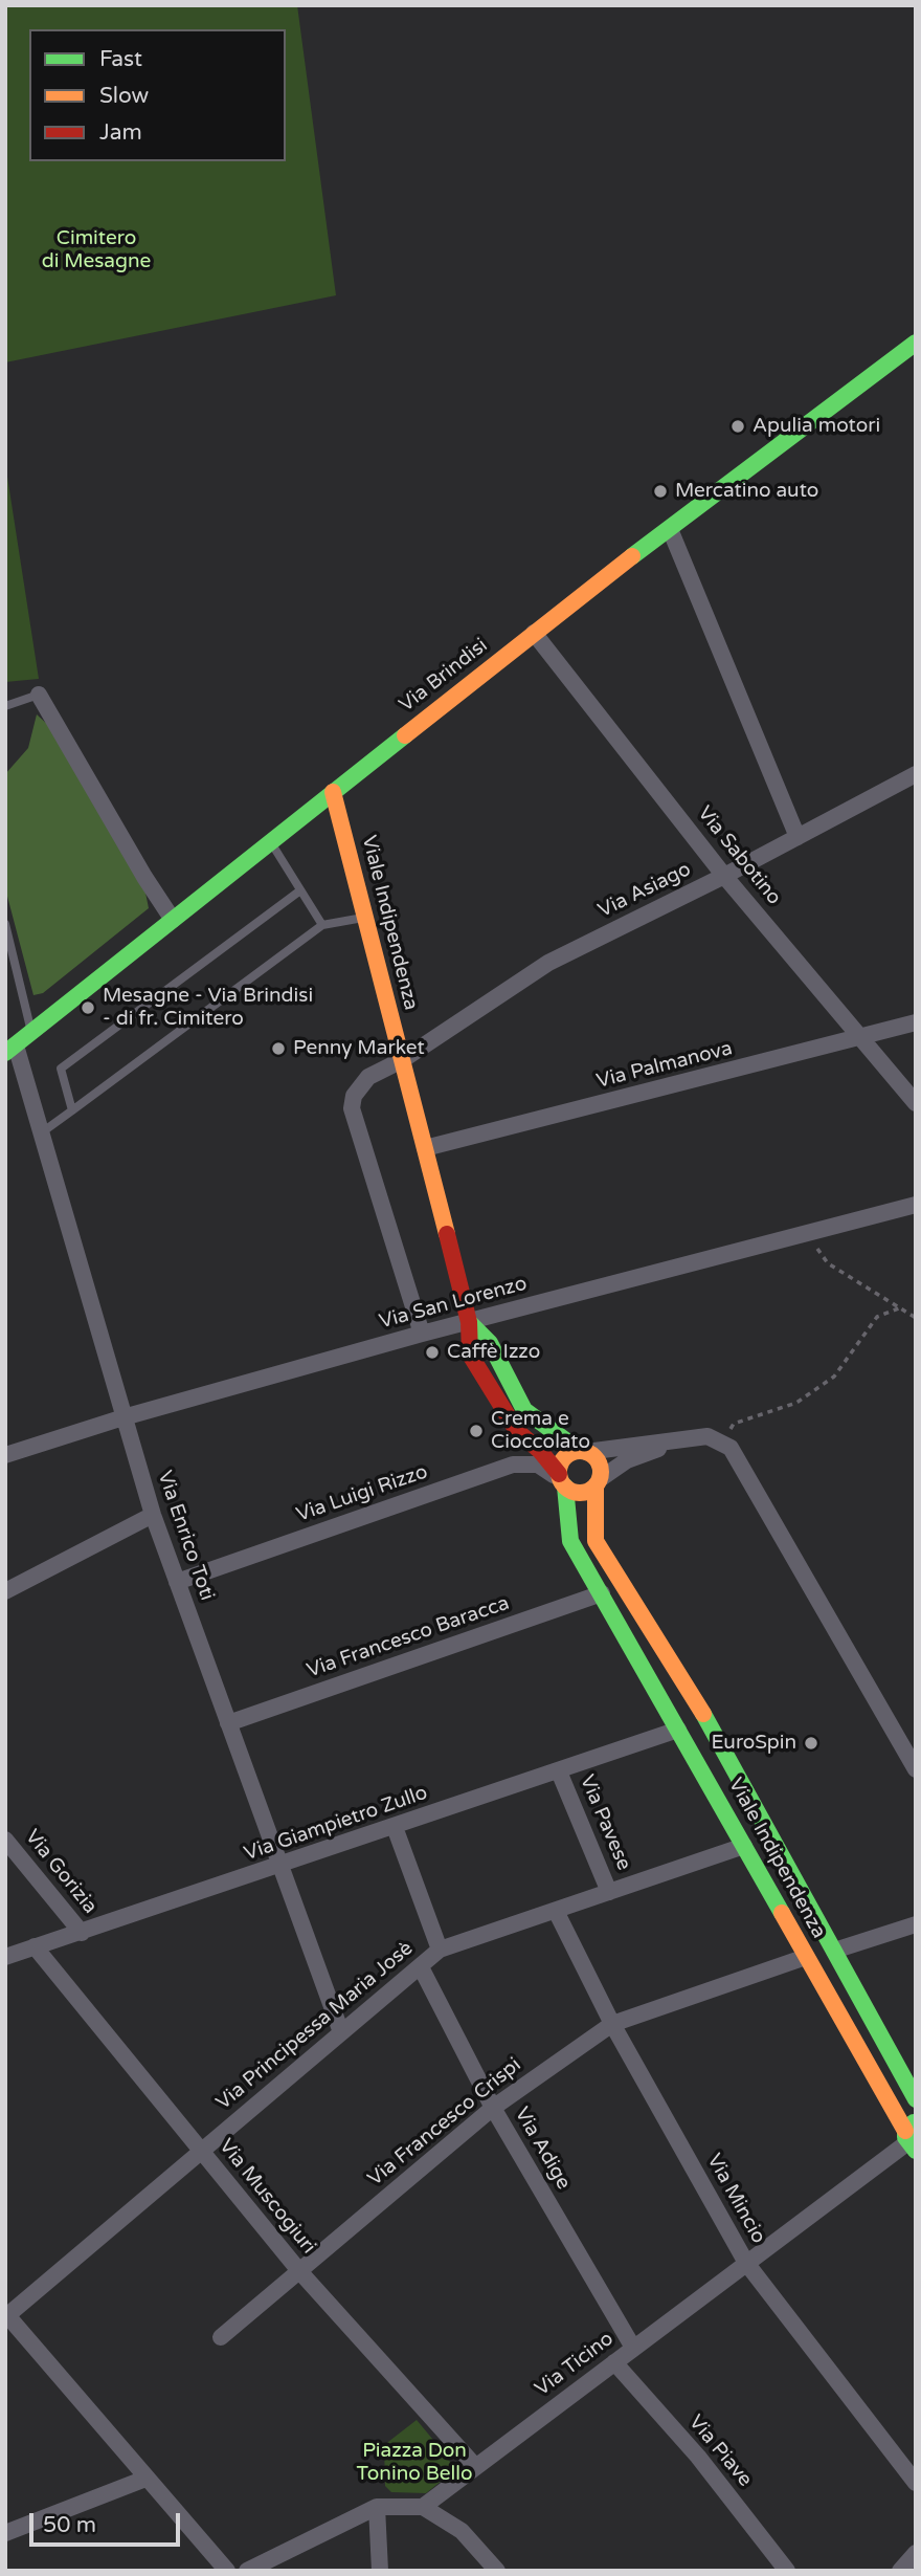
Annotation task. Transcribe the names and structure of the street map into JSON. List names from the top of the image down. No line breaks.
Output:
{"streets":{"main road":["Via Brindisi","Viale Indipendenza"],"street":["Via Sabotino","Via Asiago","Via Palmanova","Via San Lorenzo","Via Luigi Rizzo","Via Enrico Toti","Via Francesco Baracca","Via Pavese","Via Giampietro Zullo","Via Gorizia","Via Principessa Maria Josè","Via Francesco Crispi","Via Adige","Via Muscogiuri","Via Mincio","Via Ticino","Via Piave"]},"crossings":[["Via Brindisi","Via Sabotino"],["Via Brindisi","Viale Indipendenza"],["Via Brindisi","Via Enrico Toti"],["Via Sabotino","Via Asiago"],["Via Sabotino","Via Palmanova"],["Via Asiago","Viale Indipendenza"],["Via Asiago","Via San Lorenzo"],["Viale Indipendenza","Via Palmanova"],["Viale Indipendenza","Via San Lorenzo"],["Viale Indipendenza","Via Luigi Rizzo"],["Viale Indipendenza","Via Francesco Baracca"],["Viale Indipendenza","Via Giampietro Zullo"],["Viale Indipendenza","Via Principessa Maria Josè"],["Viale Indipendenza","Via Francesco Crispi"],["Viale Indipendenza","Via Ticino"],["Via San Lorenzo","Via Enrico Toti"],["Via Luigi Rizzo","Via Enrico Toti"],["Via Enrico Toti","Via Francesco Baracca"],["Via Enrico Toti","Via Giampietro Zullo"],["Via Enrico Toti","Via Principessa Maria Josè"],["Via Pavese","Via Giampietro Zullo"],["Via Pavese","Via Principessa Maria Josè"],["Via Giampietro Zullo","Via Gorizia"],["Via Giampietro Zullo","Via Muscogiuri"],["Via Principessa Maria Josè","Via Adige"],["Via Principessa Maria Josè","Via Muscogiuri"],["Via Principessa Maria Josè","Via Mincio"],["Via Francesco Crispi","Via Adige"],["Via Francesco Crispi","Via Muscogiuri"],["Via Francesco Crispi","Via Mincio"],["Via Adige","Via Ticino"],["Via Muscogiuri","Via Ticino"],["Via Mincio","Via Ticino"],["Via Ticino","Via Piave"]],"parks":["Cimitero di Mesagne","Piazza Don Tonino Bello"],"places":["Apulia motori","Mercatino auto","Mesagne - Via Brindisi - di fr. Cimitero","Penny Market","Caffè Izzo","Crema e Cioccolato","EuroSpin"],"legend":["Fast","Slow","Jam"],"scale_bar":"50 m"}
